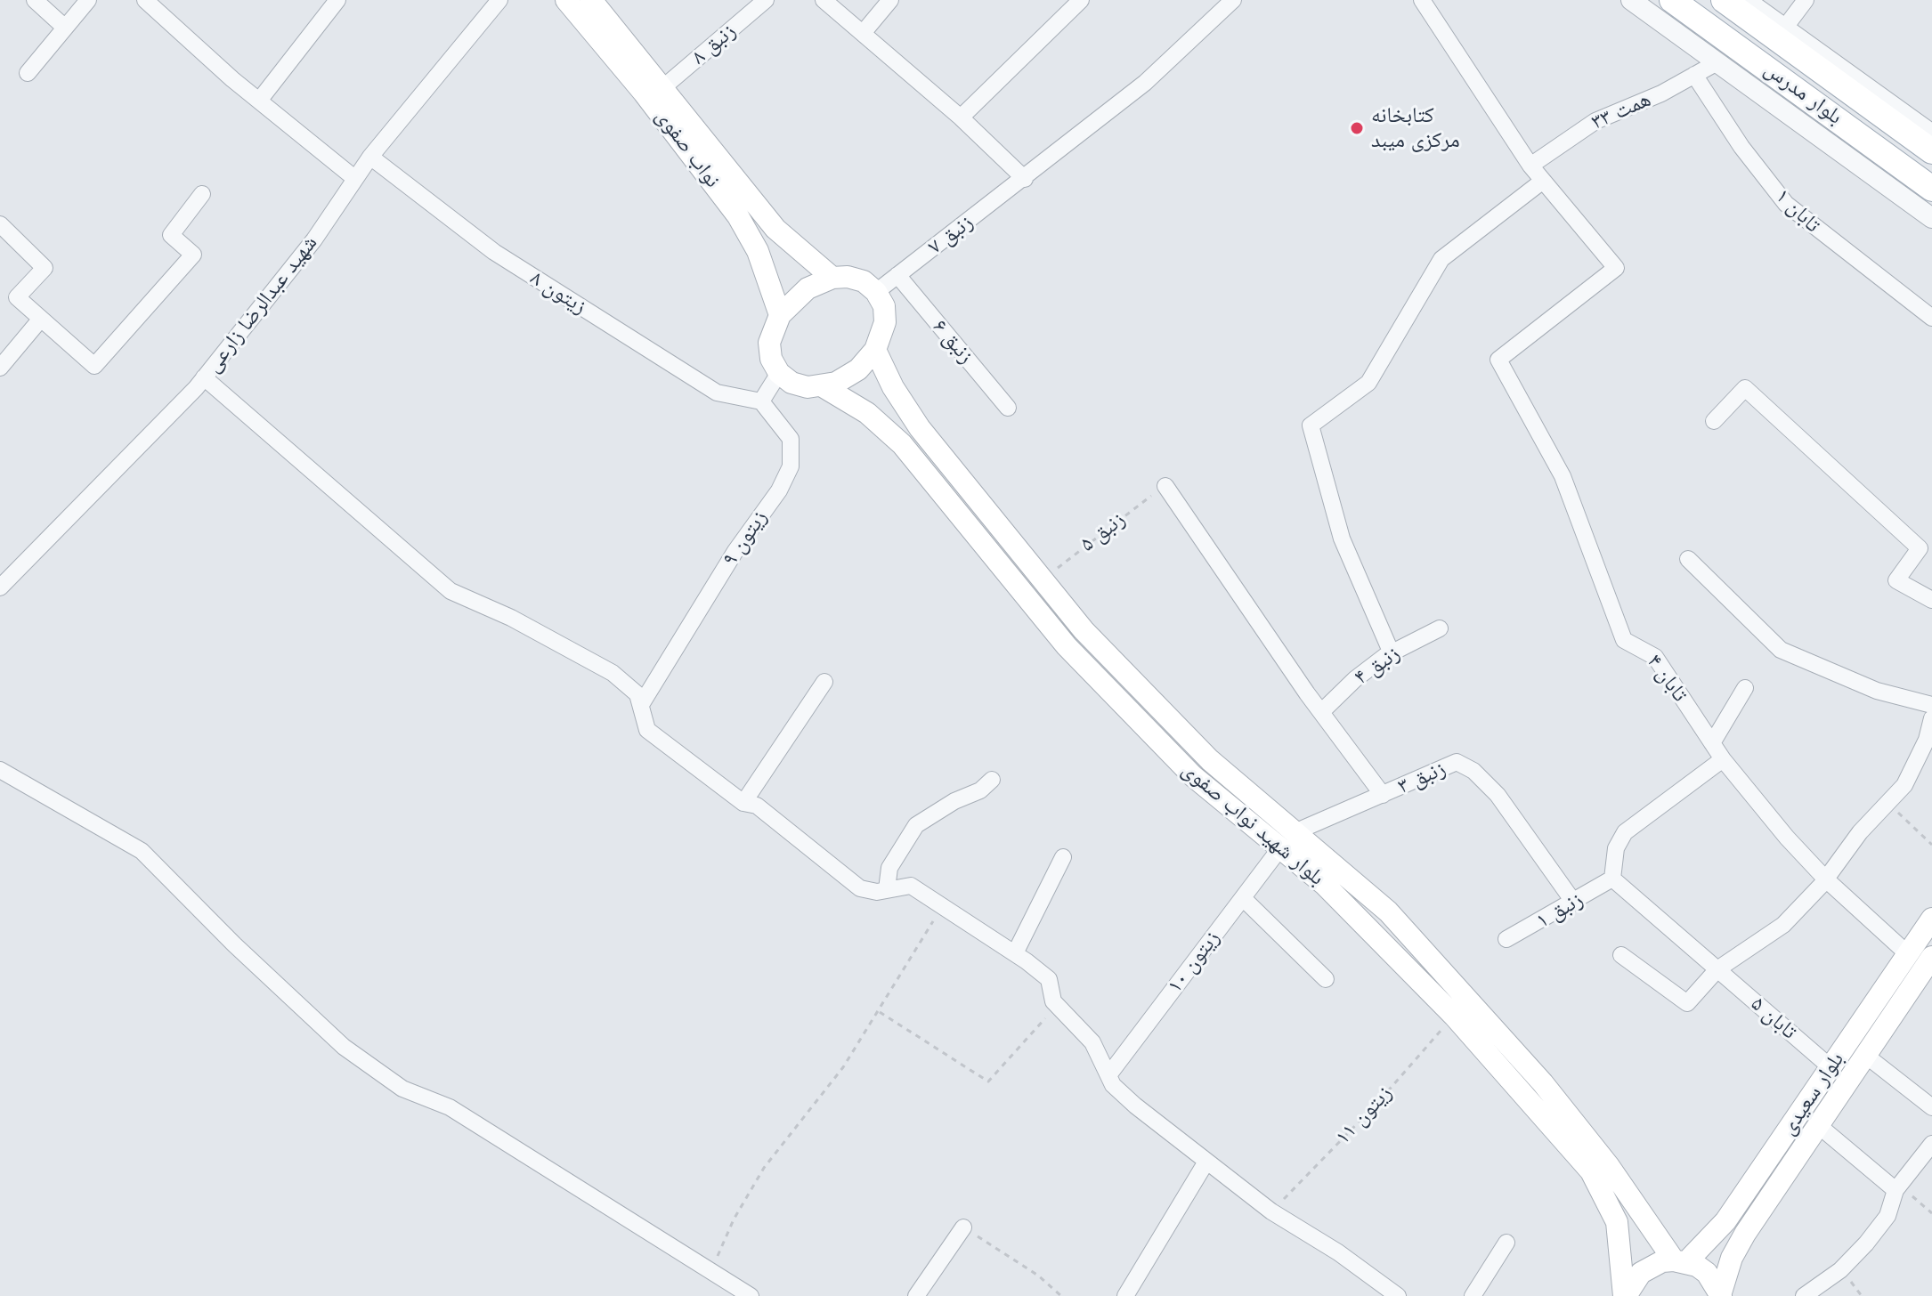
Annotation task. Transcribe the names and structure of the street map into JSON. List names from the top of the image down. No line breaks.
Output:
{"streets":{"main road":["بلوار مدرس","نواب صفوی","بلوار شهید نواب صفوی","بلوار سعیدی"],"street":["زنبق ۸","همت ۳۳","تابان ۱","زنبق ۷","زیتون ۸","شهید عبدالرضا زارعی","زنبق ۶","زیتون ۹","زنبق ۴","تابان ۴","زنبق ۳","زنبق ۱","زیتون ۱۰","تابان ۵"],"path":["زنبق ۵","زیتون ۱۱"]},"crossings":[["زنبق ۸","نواب صفوی"],["همت ۳۳","تابان ۱"],["نواب صفوی","زنبق ۷"],["نواب صفوی","بلوار شهید نواب صفوی"],["زنبق ۷","زنبق ۶"],["زنبق ۷","بلوار شهید نواب صفوی"],["زیتون ۸","شهید عبدالرضا زارعی"],["زیتون ۸","زیتون ۹"],["زنبق ۵","بلوار شهید نواب صفوی"],["تابان ۴","بلوار سعیدی"],["زنبق ۳","بلوار شهید نواب صفوی"],["زنبق ۳","زنبق ۱"],["بلوار شهید نواب صفوی","زیتون ۱۰"],["بلوار شهید نواب صفوی","بلوار سعیدی"],["بلوار شهید نواب صفوی","زیتون ۱۱"],["زنبق ۱","تابان ۵"],["تابان ۵","بلوار سعیدی"]],"places":["کتابخانه مرکزی میبد"]}
